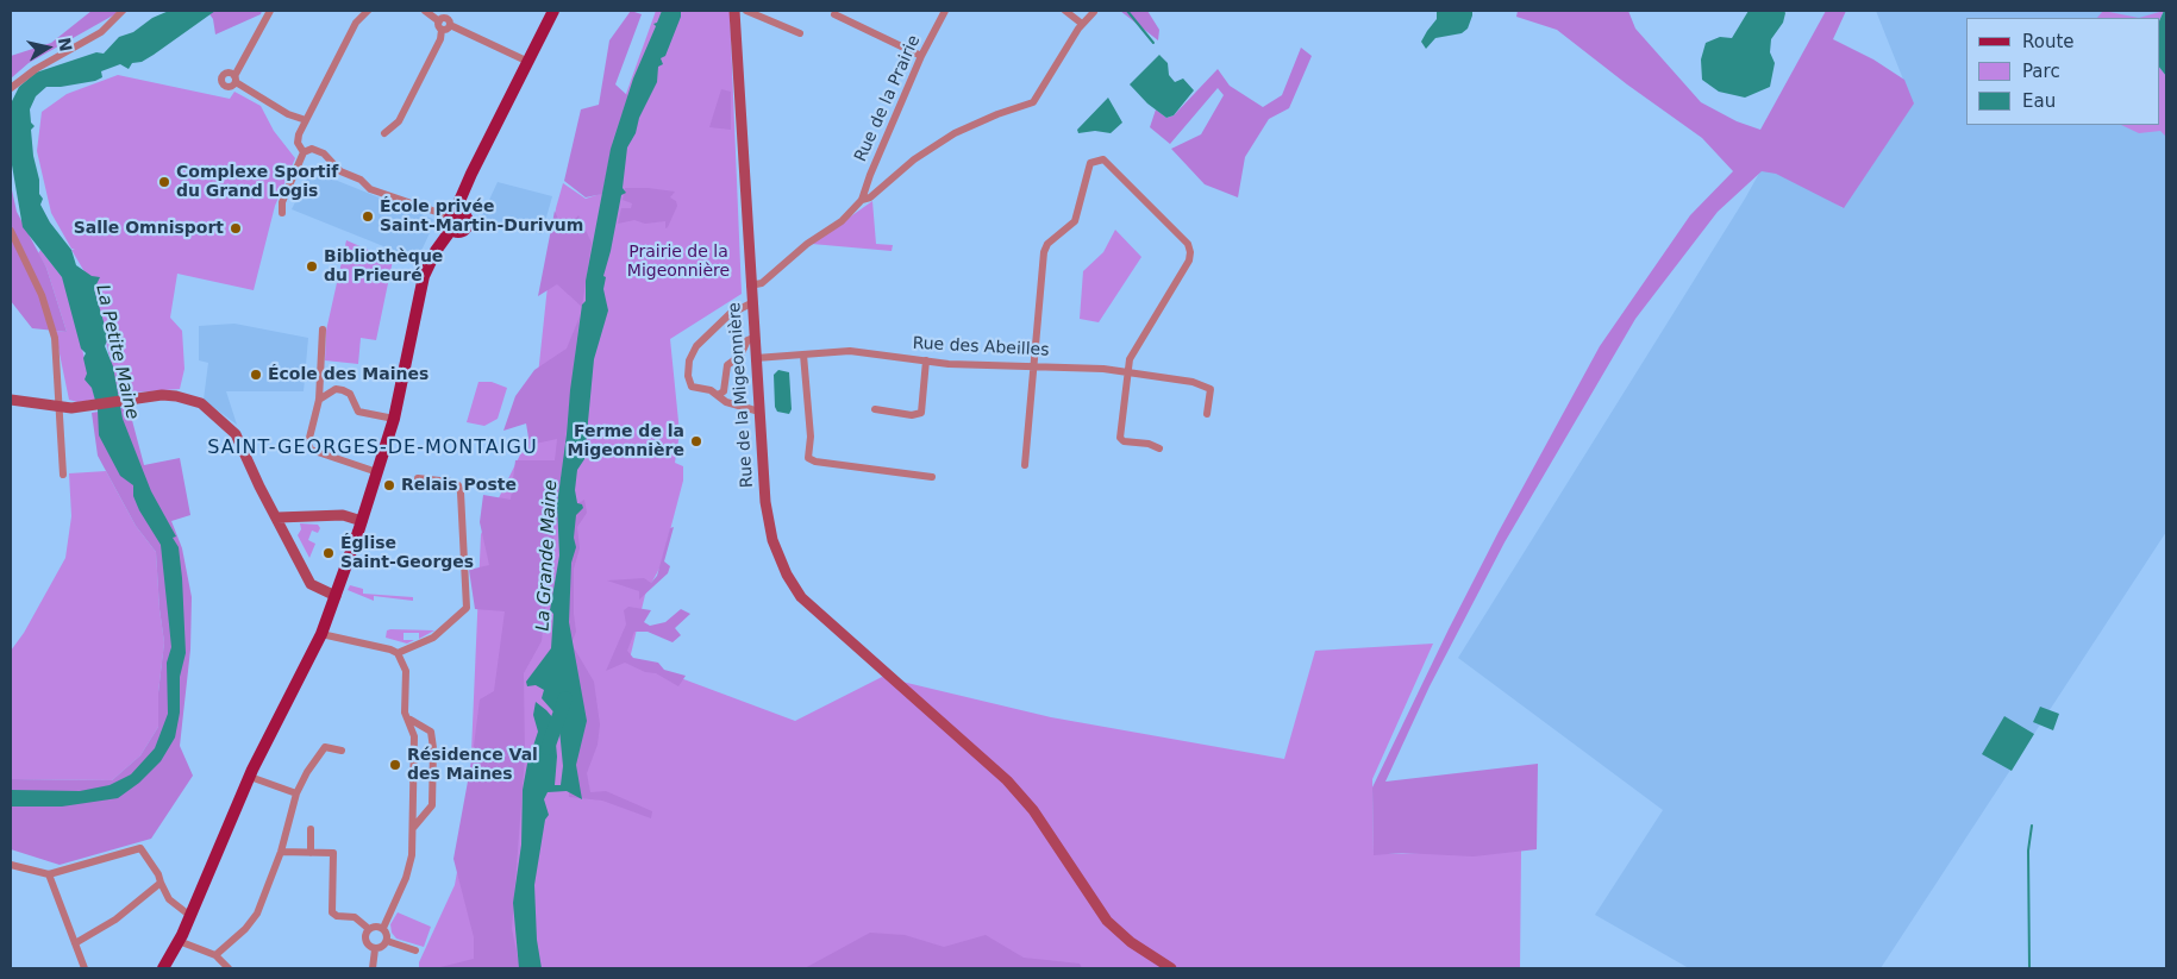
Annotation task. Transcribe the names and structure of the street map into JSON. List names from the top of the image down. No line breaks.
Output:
{"streets":{"street":["Rue de la Prairie","Rue des Abeilles","Rue de la Migeonnière"]},"crossings":[["Rue des Abeilles","Rue de la Migeonnière"]],"districts":["SAINT-GEORGES-DE-MONTAIGU"],"water":["La Petite Maine","La Grande Maine"],"parks":["Prairie de la Migeonnière"],"places":["Complexe Sportif du Grand Logis","École privée Saint-Martin-Durivum","Salle Omnisport","Bibliothèque du Prieuré","École des Maines","Ferme de la Migeonnière","Relais Poste","Église Saint-Georges","Résidence Val des Maines"],"legend":["Route","Parc","Eau"],"north":"right"}
